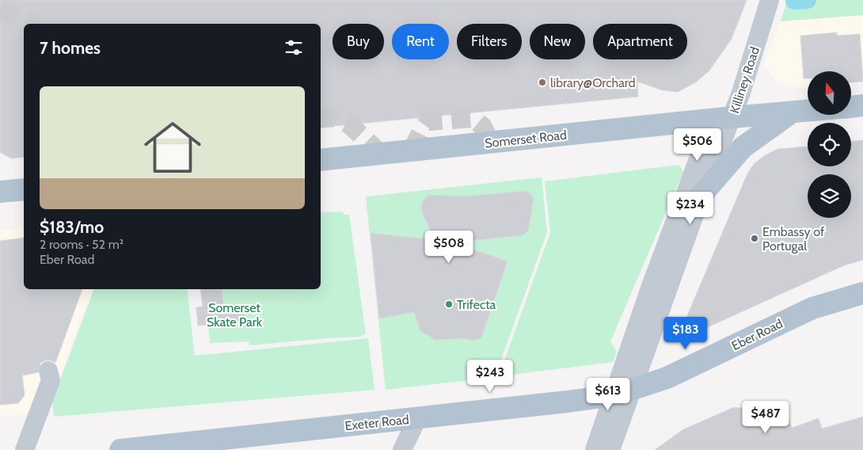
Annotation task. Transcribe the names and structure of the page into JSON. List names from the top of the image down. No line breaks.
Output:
{"streets":{"main road":["Somerset Road","Eber Road","Exeter Road"],"street":["Killiney Road"]},"crossings":[["Killiney Road","Somerset Road"],["Killiney Road","Eber Road"],["Killiney Road","Exeter Road"],["Eber Road","Exeter Road"]],"parks":["Somerset Skate Park"],"places":["library@Orchard","Embassy of Portugal","Trifecta"],"north":"top","page":{"chip":["Buy","Rent","Filters","New","Apartment"],"heading":"7 homes","list":[{"name":"$183/mo","note":"2 rooms · 52 m² · Eber Road"}],"price":["$506","$234","$508","$183","$243","$613","$487"]}}
